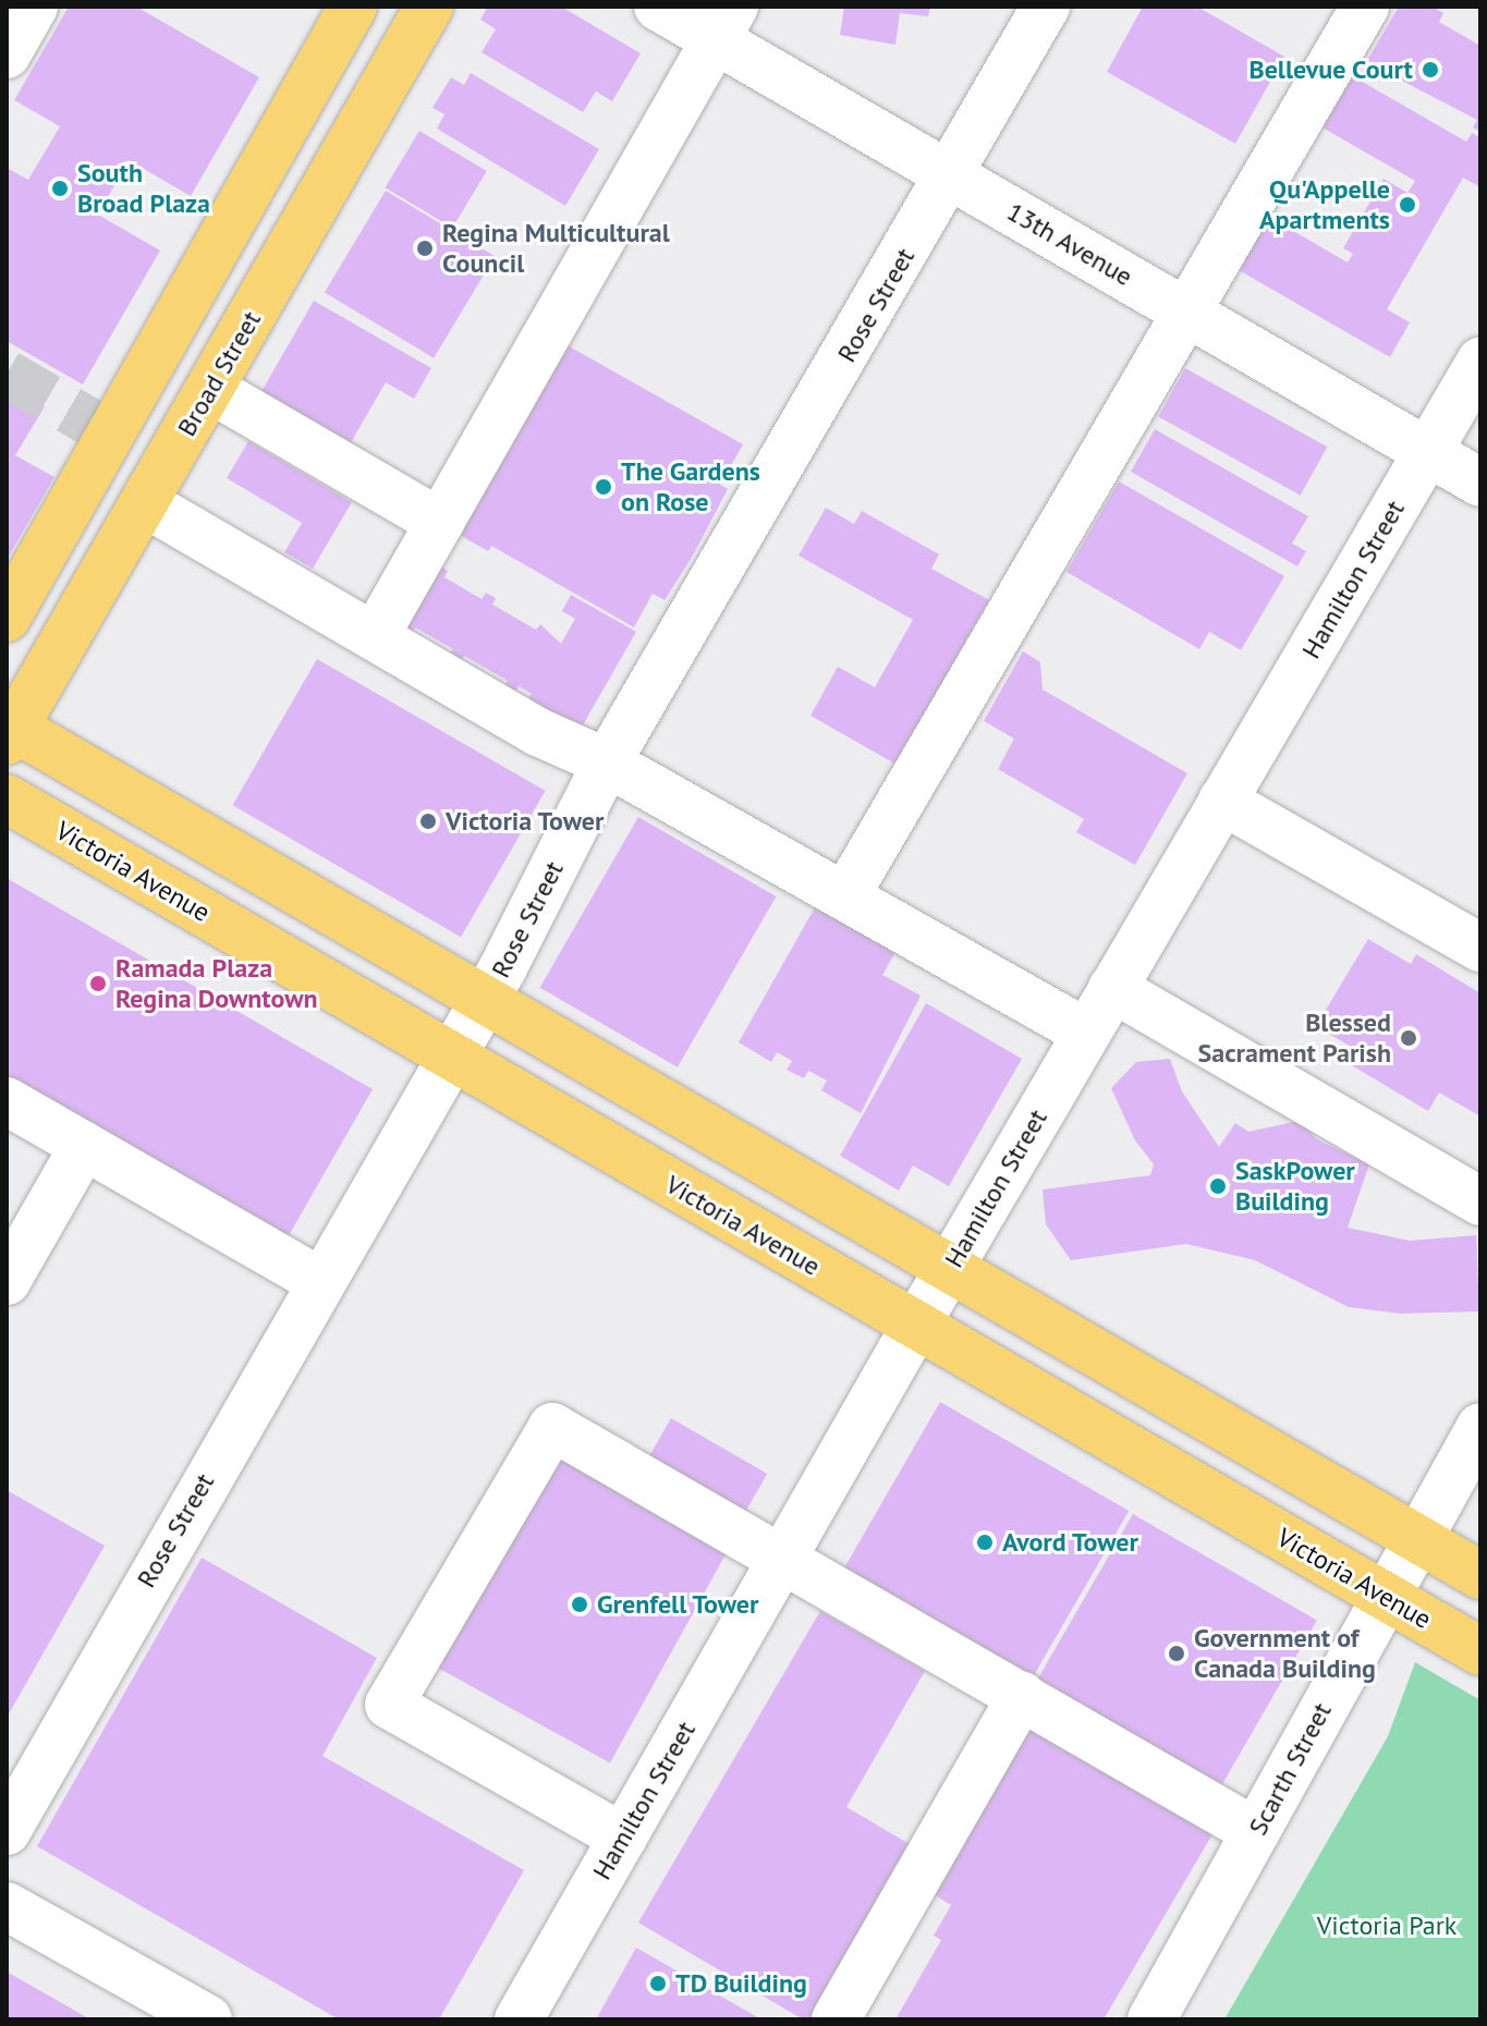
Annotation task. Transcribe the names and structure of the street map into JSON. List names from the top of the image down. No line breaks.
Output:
{"streets":{"main road":["Broad Street","Victoria Avenue"],"street":["13th Avenue","Rose Street","Hamilton Street","Scarth Street"]},"crossings":[["13th Avenue","Rose Street"],["13th Avenue","Hamilton Street"],["Rose Street","Victoria Avenue"],["Hamilton Street","Victoria Avenue"],["Victoria Avenue","Scarth Street"]],"parks":["Victoria Park"],"places":["Bellevue Court","South Broad Plaza","Qu'Appelle Apartments","Regina Multicultural Council","The Gardens on Rose","Victoria Tower","Ramada Plaza Regina Downtown","Blessed Sacrament Parish","SaskPower Building","Avord Tower","Grenfell Tower","Government of Canada Building","TD Building"]}
